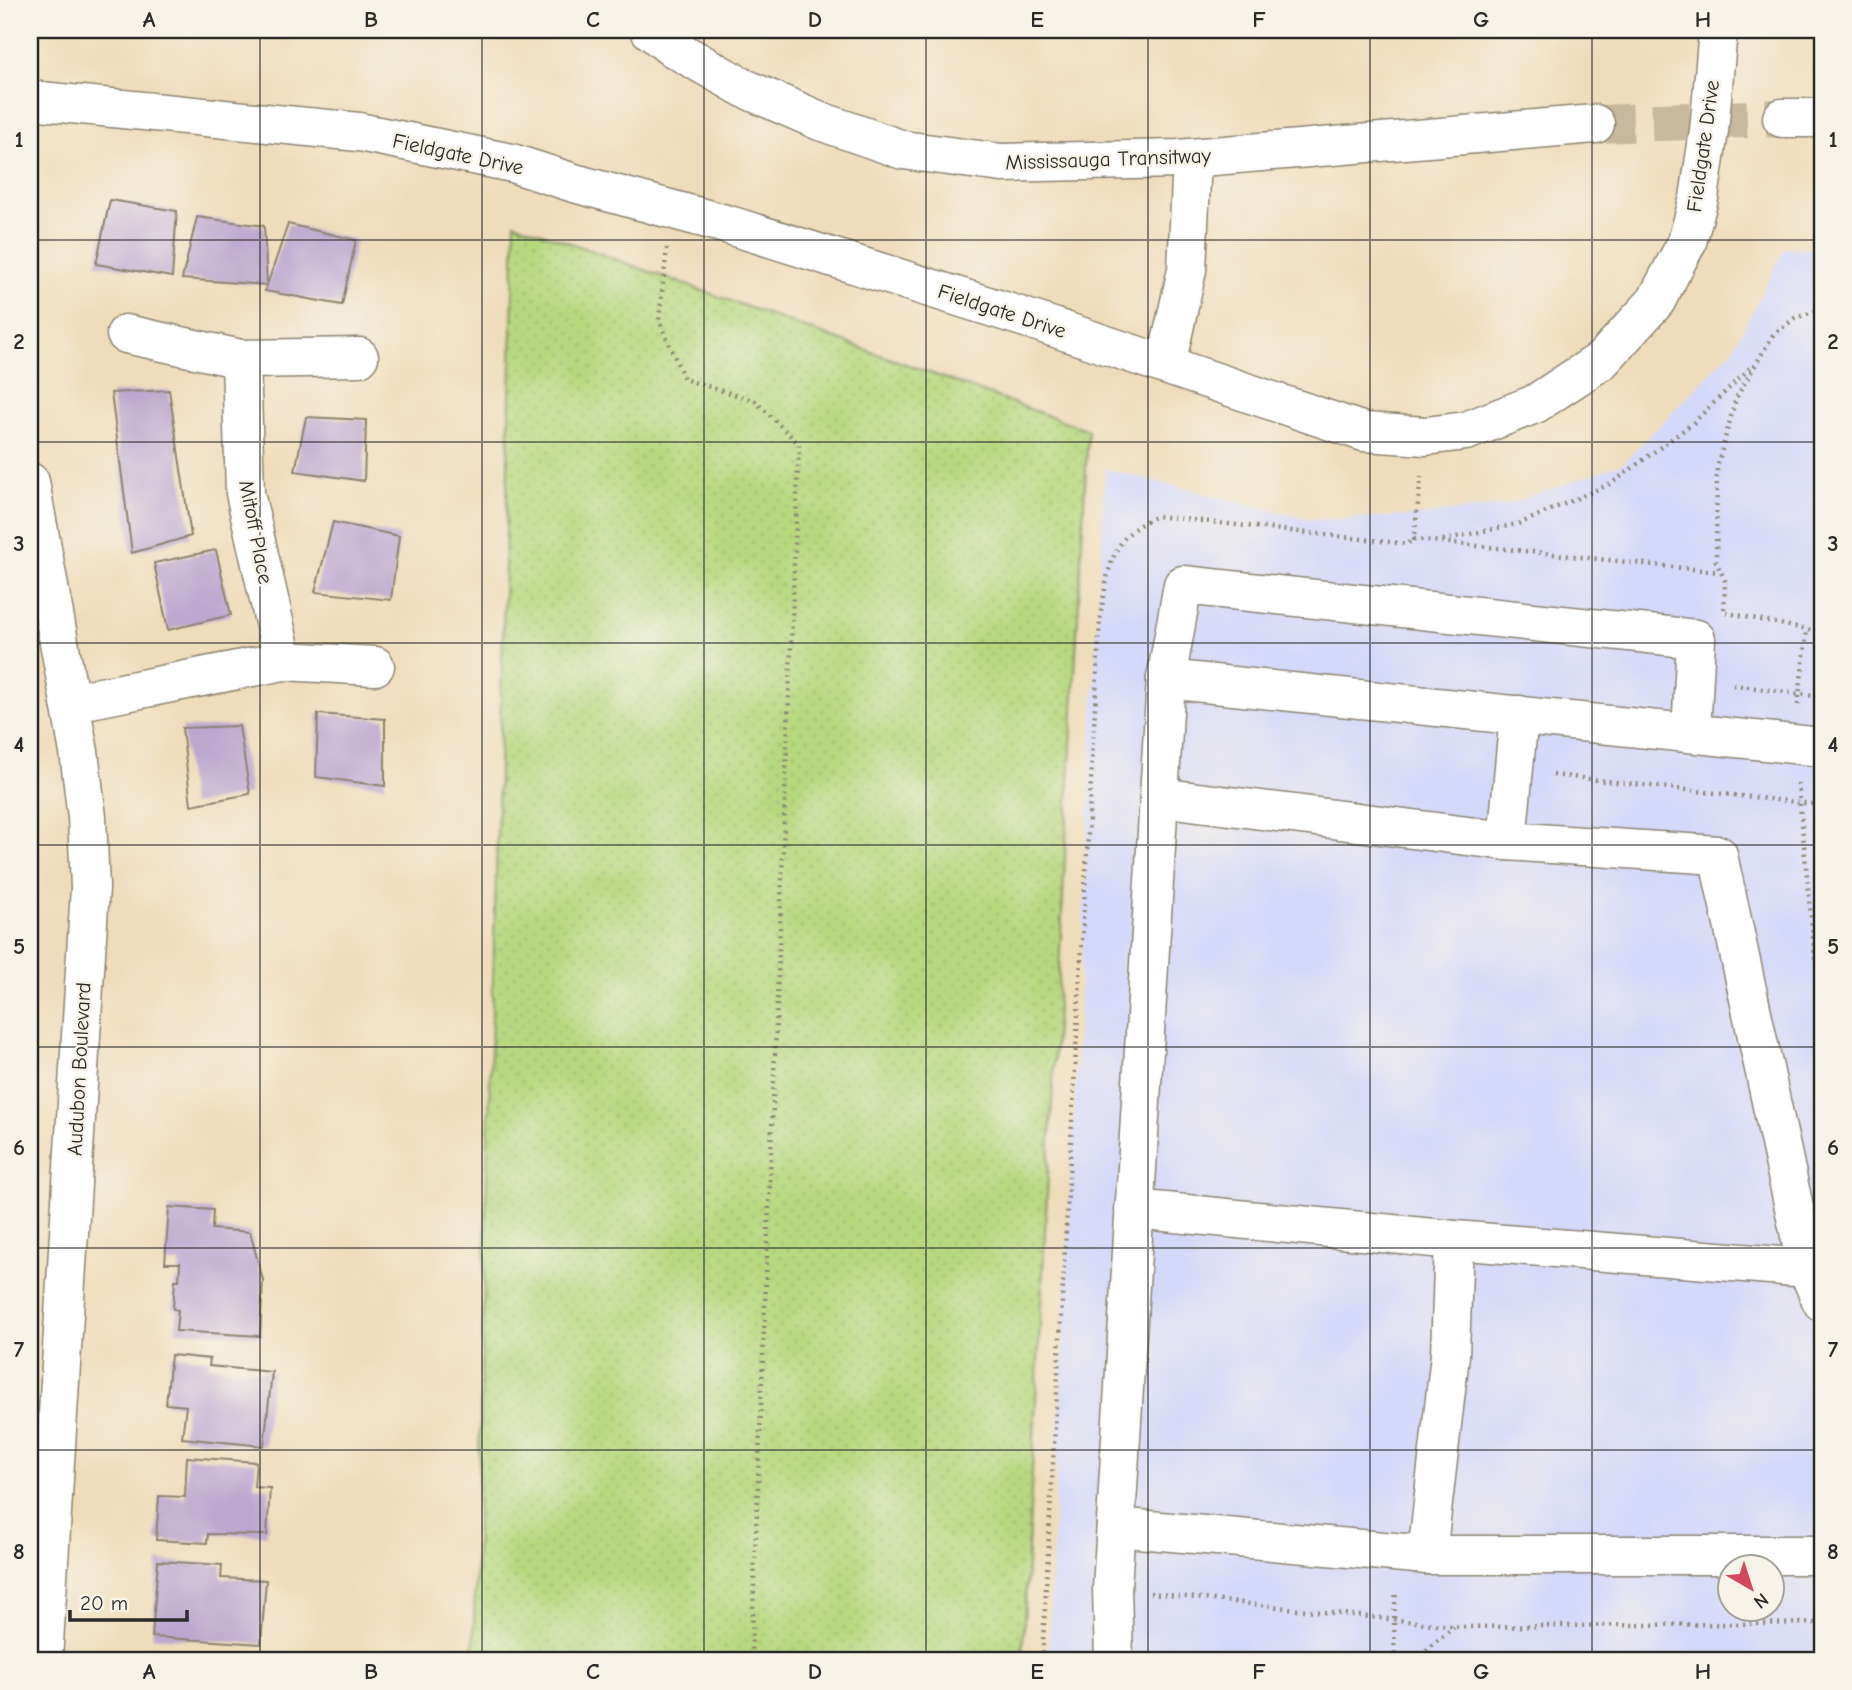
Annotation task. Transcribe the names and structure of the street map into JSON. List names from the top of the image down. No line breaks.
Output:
{"streets":{"street":["Fieldgate Drive","Mississauga Transitway","Mitoff Place","Audubon Boulevard"]},"scale_bar":"20 m","north":"bottom right","grid":{"columns":["A","B","C","D","E","F","G","H"],"rows":["1","2","3","4","5","6","7","8"]}}
